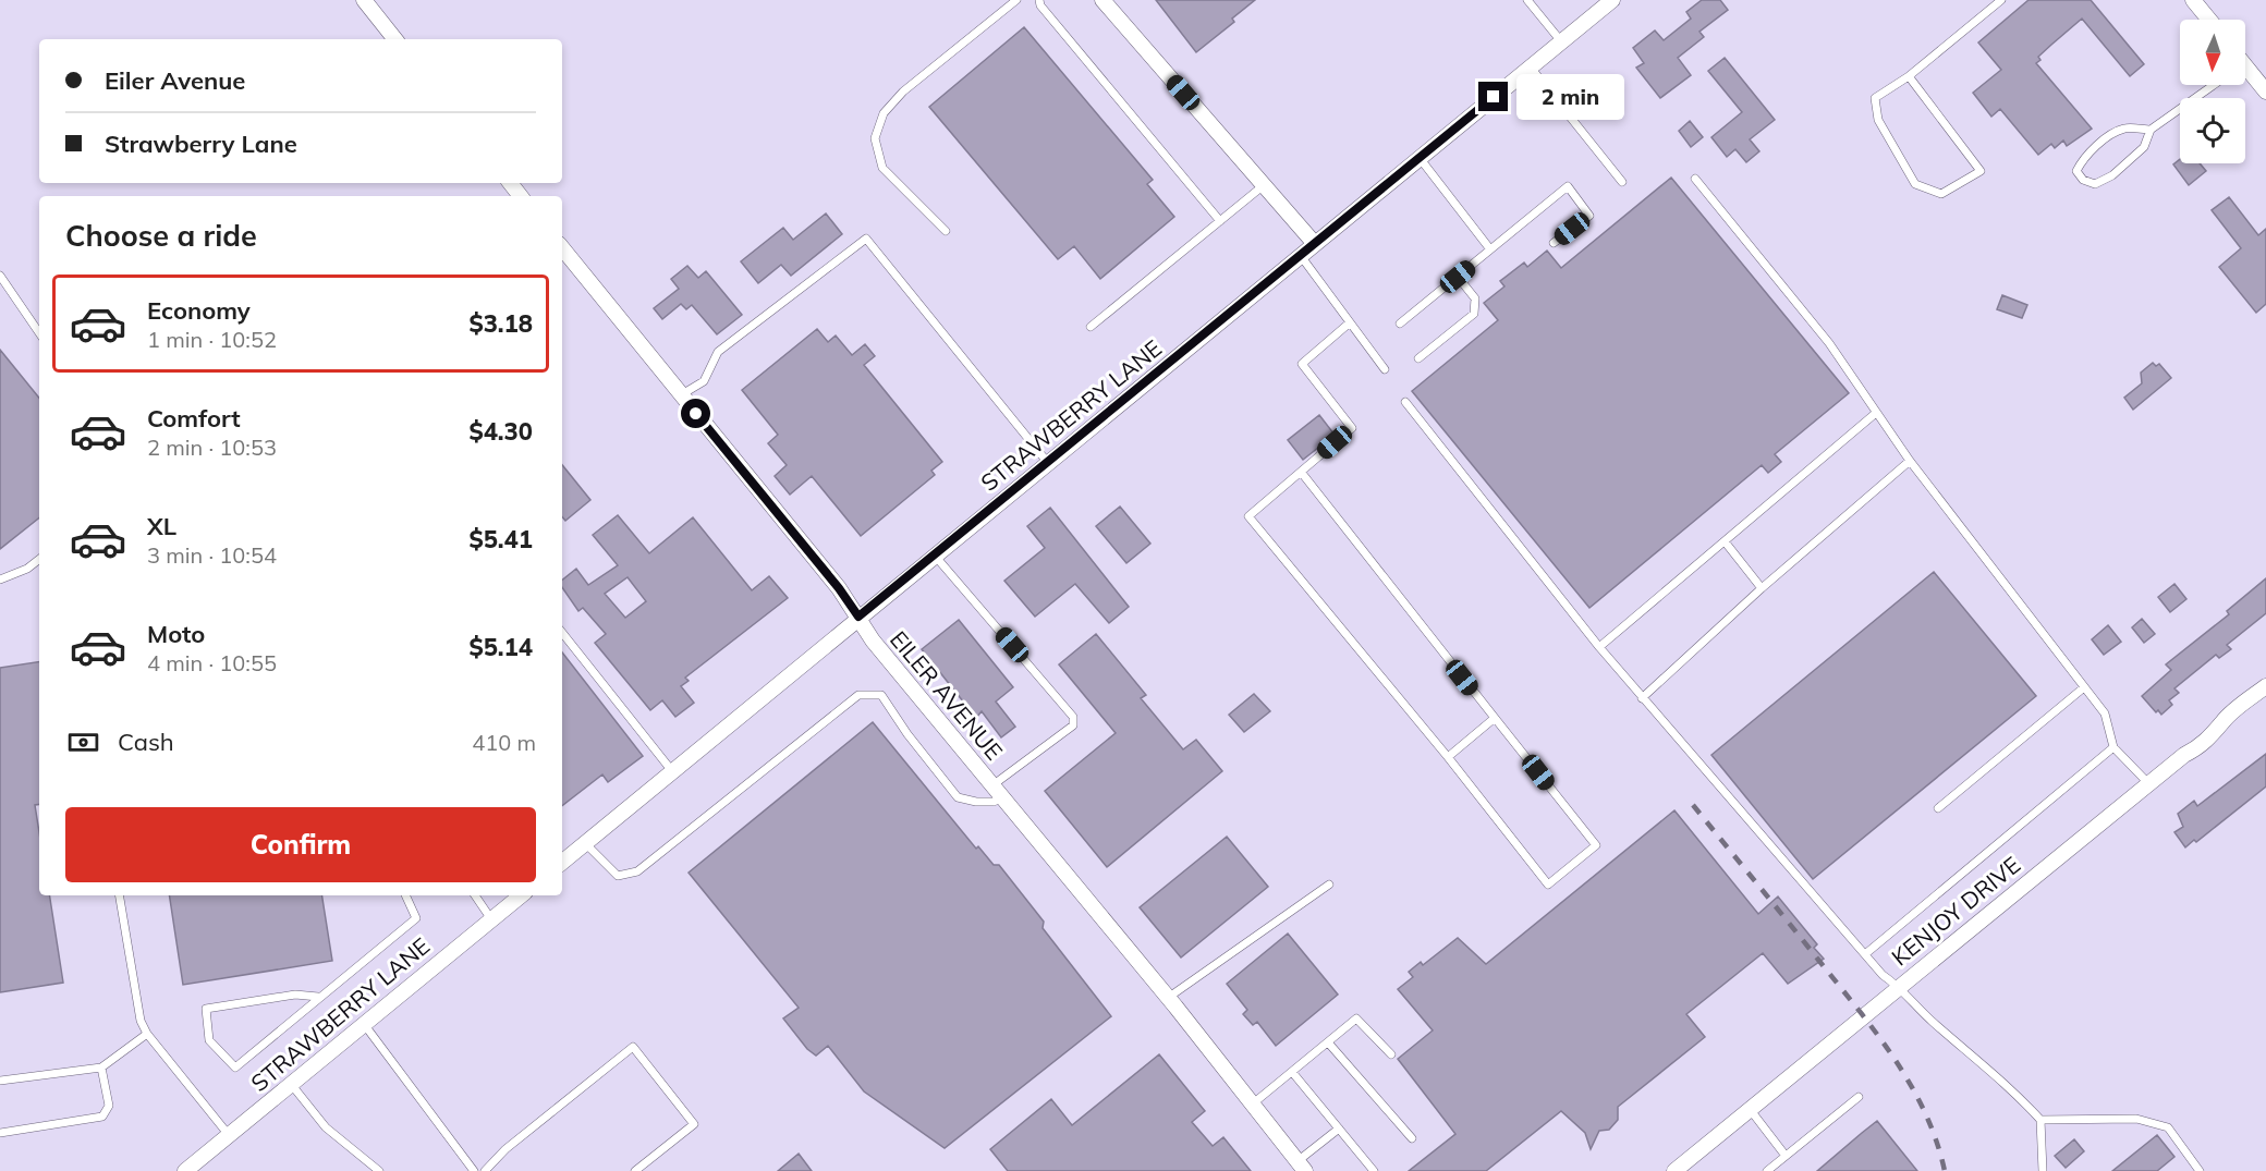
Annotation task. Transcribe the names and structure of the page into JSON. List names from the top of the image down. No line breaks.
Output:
{"streets":{"street":["STRAWBERRY LANE","EILER AVENUE","KENJOY DRIVE"]},"crossings":[["STRAWBERRY LANE","EILER AVENUE"]],"north":"bottom","page":{"banner":["Eiler Avenue","Strawberry Lane"],"bubble":"2 min","heading":"Choose a ride","list":[{"name":"Economy","note":"1 min · 10:52","value":"$3.18"},{"name":"Comfort","note":"2 min · 10:53","value":"$4.30"},{"name":"XL","note":"3 min · 10:54","value":"$5.41"},{"name":"Moto","note":"4 min · 10:55","value":"$5.14"}],"pay":["Cash","410 m"],"buttons":"Confirm"}}
